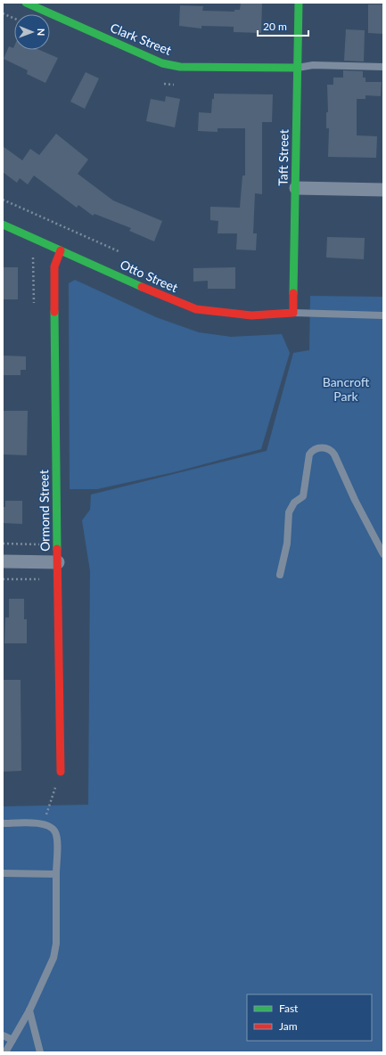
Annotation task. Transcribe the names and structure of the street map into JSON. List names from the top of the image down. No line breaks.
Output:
{"streets":{"street":["Clark Street","Taft Street","Otto Street","Ormond Street"]},"crossings":[["Clark Street","Taft Street"],["Taft Street","Otto Street"],["Otto Street","Ormond Street"]],"parks":["Bancroft Park"],"legend":["Fast","Jam"],"scale_bar":"20 m","north":"right"}
